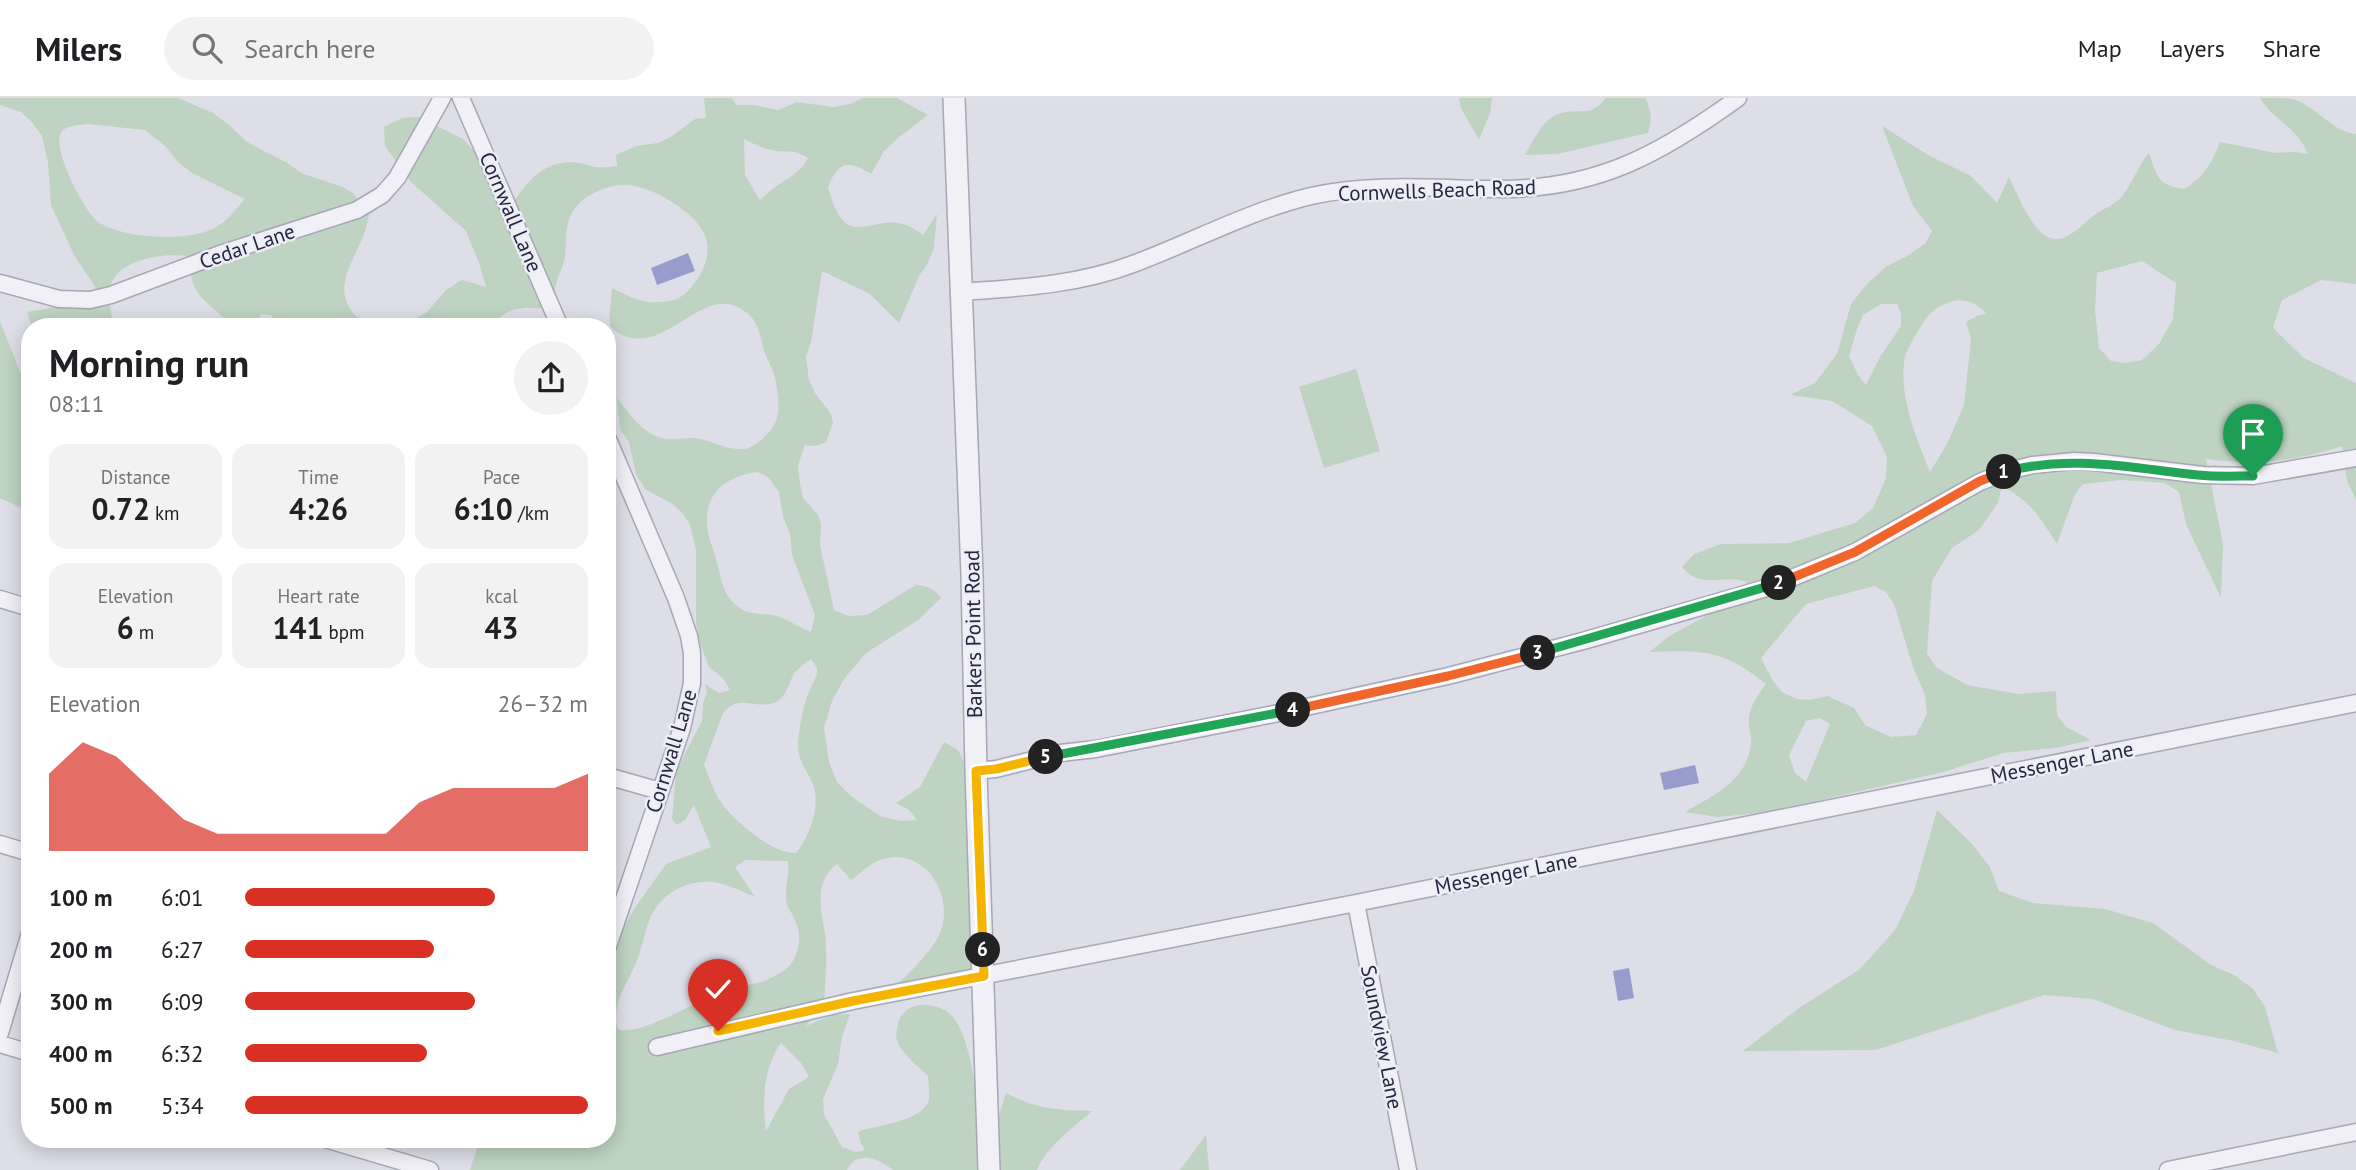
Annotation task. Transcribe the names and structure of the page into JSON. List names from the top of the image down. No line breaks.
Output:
{"streets":{"street":["Cornwells Beach Road","Cornwall Lane","Cedar Lane","Barkers Point Road","Messenger Lane","Soundview Lane"]},"crossings":[["Cornwells Beach Road","Barkers Point Road"],["Barkers Point Road","Messenger Lane"],["Messenger Lane","Soundview Lane"]],"page":{"header":"Milers","search":"Search here","nav":["Map","Layers","Share"],"heading":["Morning run","08:11"],"stats":[["Distance","0.72 km"],["Time","4:26"],["Pace","6:10 /km"],["Elevation","6 m"],["Heart rate","141 bpm"],["kcal","43"]],"pins":["1","2","3","4","5","6"],"chart":["Elevation","26–32 m"],"list":[{"name":"100 m","note":"6:01"},{"name":"200 m","note":"6:27"},{"name":"300 m","note":"6:09"},{"name":"400 m","note":"6:32"},{"name":"500 m","note":"5:34"}]}}
